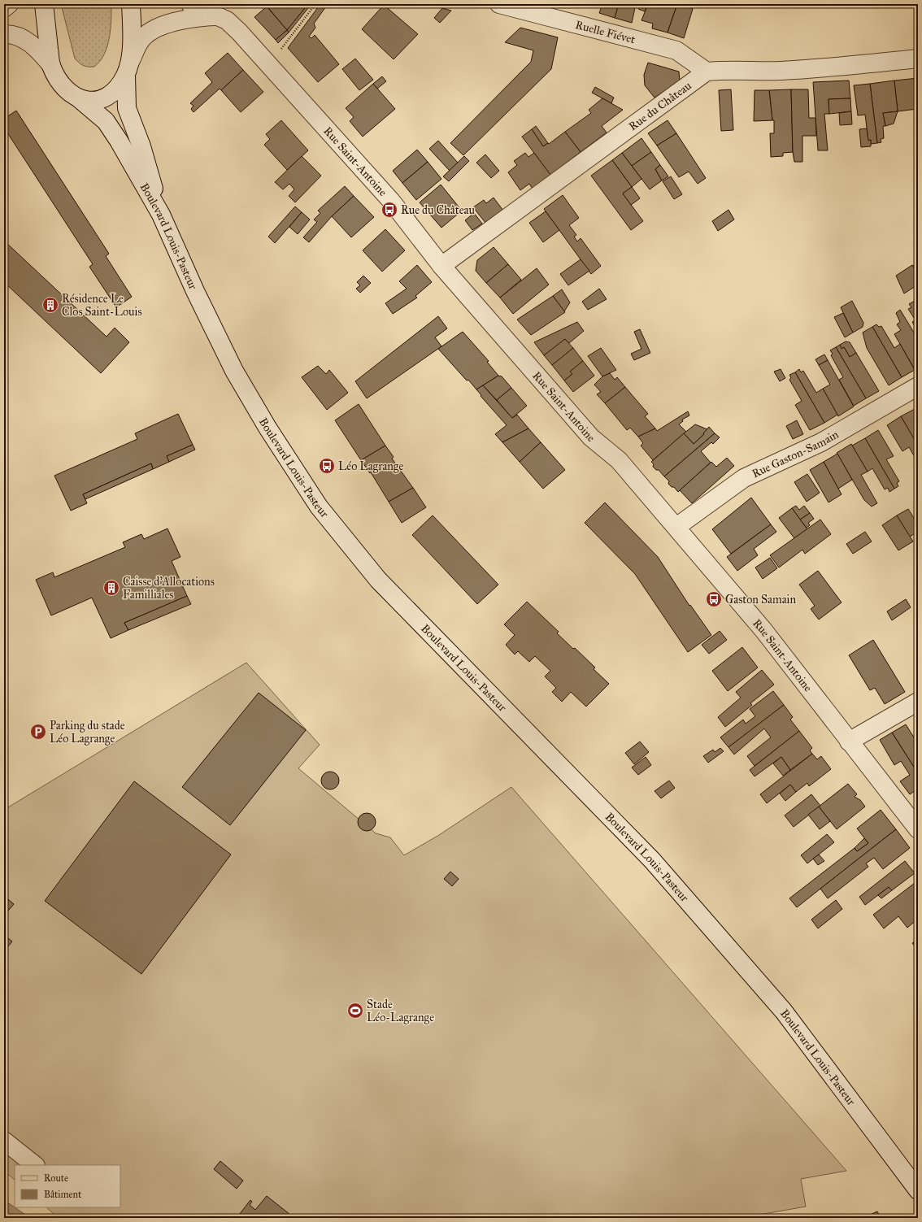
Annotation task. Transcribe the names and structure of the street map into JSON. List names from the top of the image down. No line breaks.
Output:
{"streets":{"street":["Ruelle Fiévet","Rue du Château","Rue Saint-Antoine","Boulevard Louis-Pasteur","Rue Gaston-Samain"]},"crossings":[["Ruelle Fiévet","Rue du Château"],["Rue du Château","Rue Saint-Antoine"],["Rue Saint-Antoine","Rue Gaston-Samain"]],"places":{"bus stop":["Rue du Château","Léo Lagrange","Gaston Samain"],"building":["Résidence Le Clos Saint-Louis","Caisse d'Allocations Familliales"],"parking":["Parking du stade Léo Lagrange"],"sports":["Stade Léo-Lagrange"]},"legend":["Route","Bâtiment"]}
